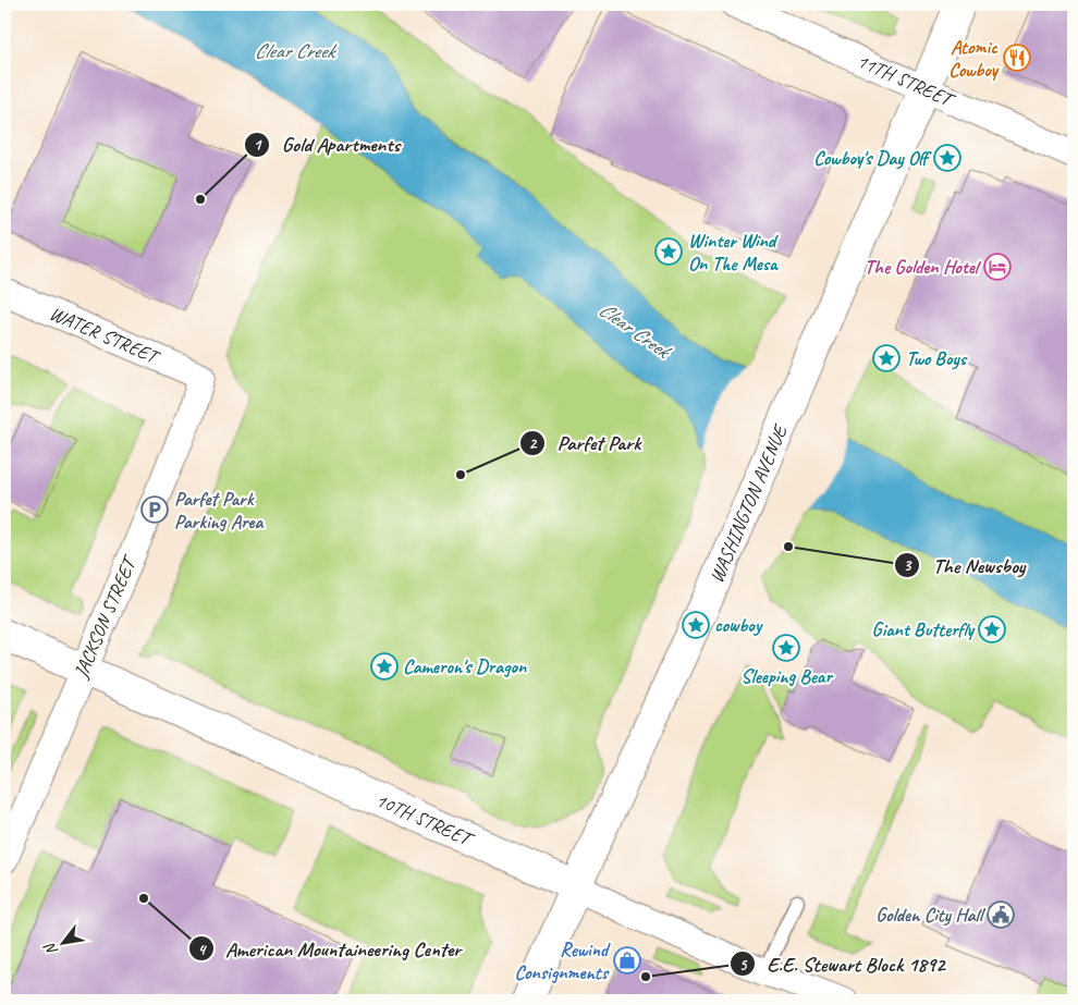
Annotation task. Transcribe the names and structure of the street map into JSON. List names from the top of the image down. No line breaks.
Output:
{"streets":{"street":["11TH STREET","WATER STREET","WASHINGTON AVENUE","JACKSON STREET","10TH STREET"]},"crossings":[["11TH STREET","WASHINGTON AVENUE"],["WATER STREET","JACKSON STREET"],["WASHINGTON AVENUE","10TH STREET"],["JACKSON STREET","10TH STREET"]],"water":["Clear Creek"],"places":{"restaurant":["Atomic Cowboy"],"place":["Cowboy's Day Off","Winter Wind On The Mesa","Two Boys","cowboy","Giant Butterfly","Sleeping Bear","Cameron's Dragon"],"other":["Gold Apartments","Parfet Park","The Newsboy","American Mountaineering Center","E.E. Stewart Block 1892"],"hotel":["The Golden Hotel"],"parking":["Parfet Park Parking Area"],"public building":["Golden City Hall"],"shop":["Rewind Consignments"]},"north":"bottom left"}
